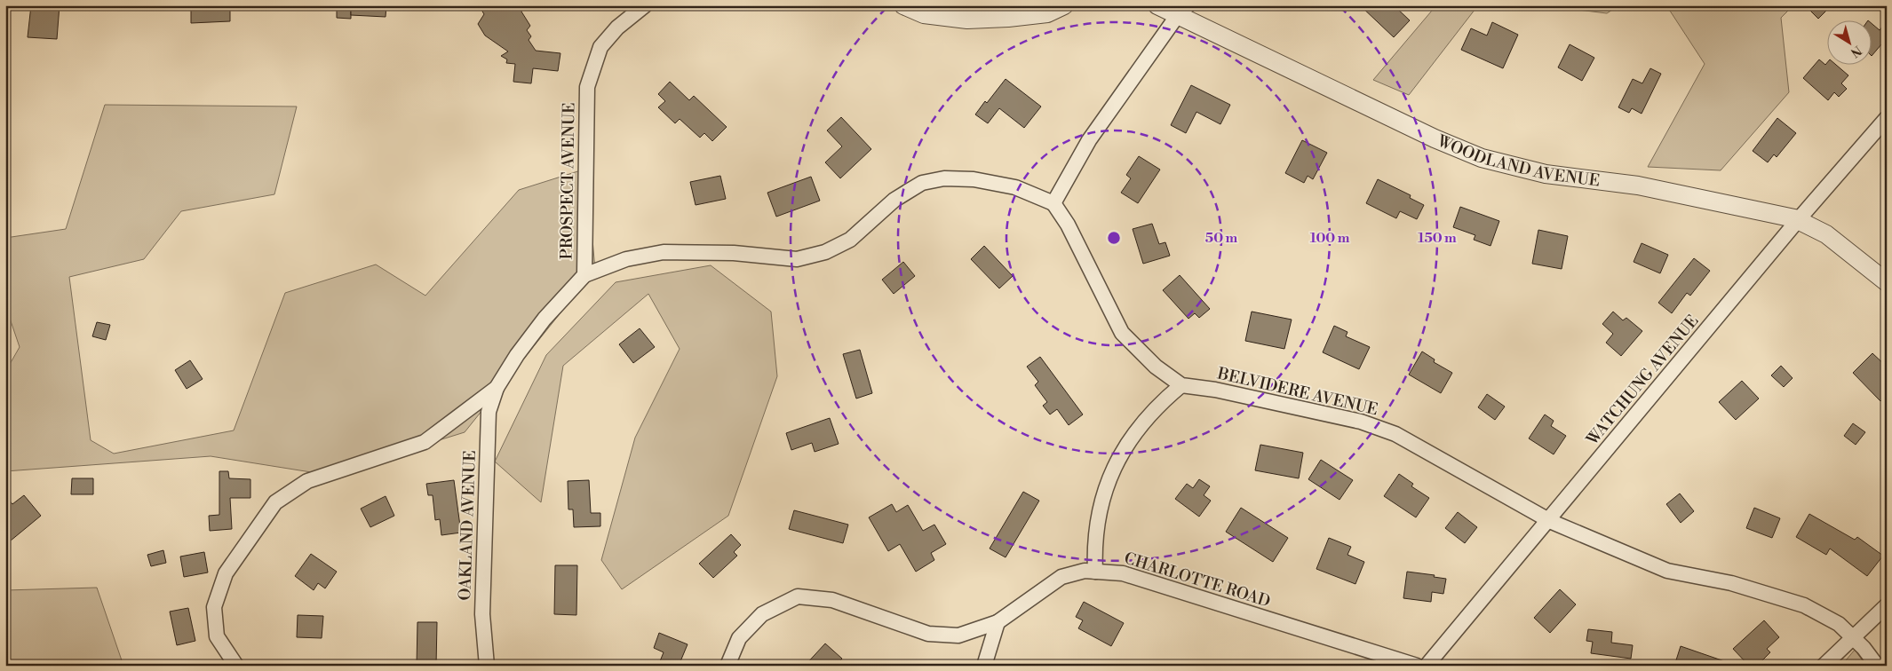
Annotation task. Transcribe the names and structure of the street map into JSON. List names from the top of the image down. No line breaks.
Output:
{"streets":{"street":["WOODLAND AVENUE","PROSPECT AVENUE","WATCHUNG AVENUE","BELVIDERE AVENUE","OAKLAND AVENUE","CHARLOTTE ROAD"]},"crossings":[["WOODLAND AVENUE","WATCHUNG AVENUE"],["PROSPECT AVENUE","OAKLAND AVENUE"],["WATCHUNG AVENUE","BELVIDERE AVENUE"]],"north":"bottom right","rings":["50 m","100 m","150 m"]}
